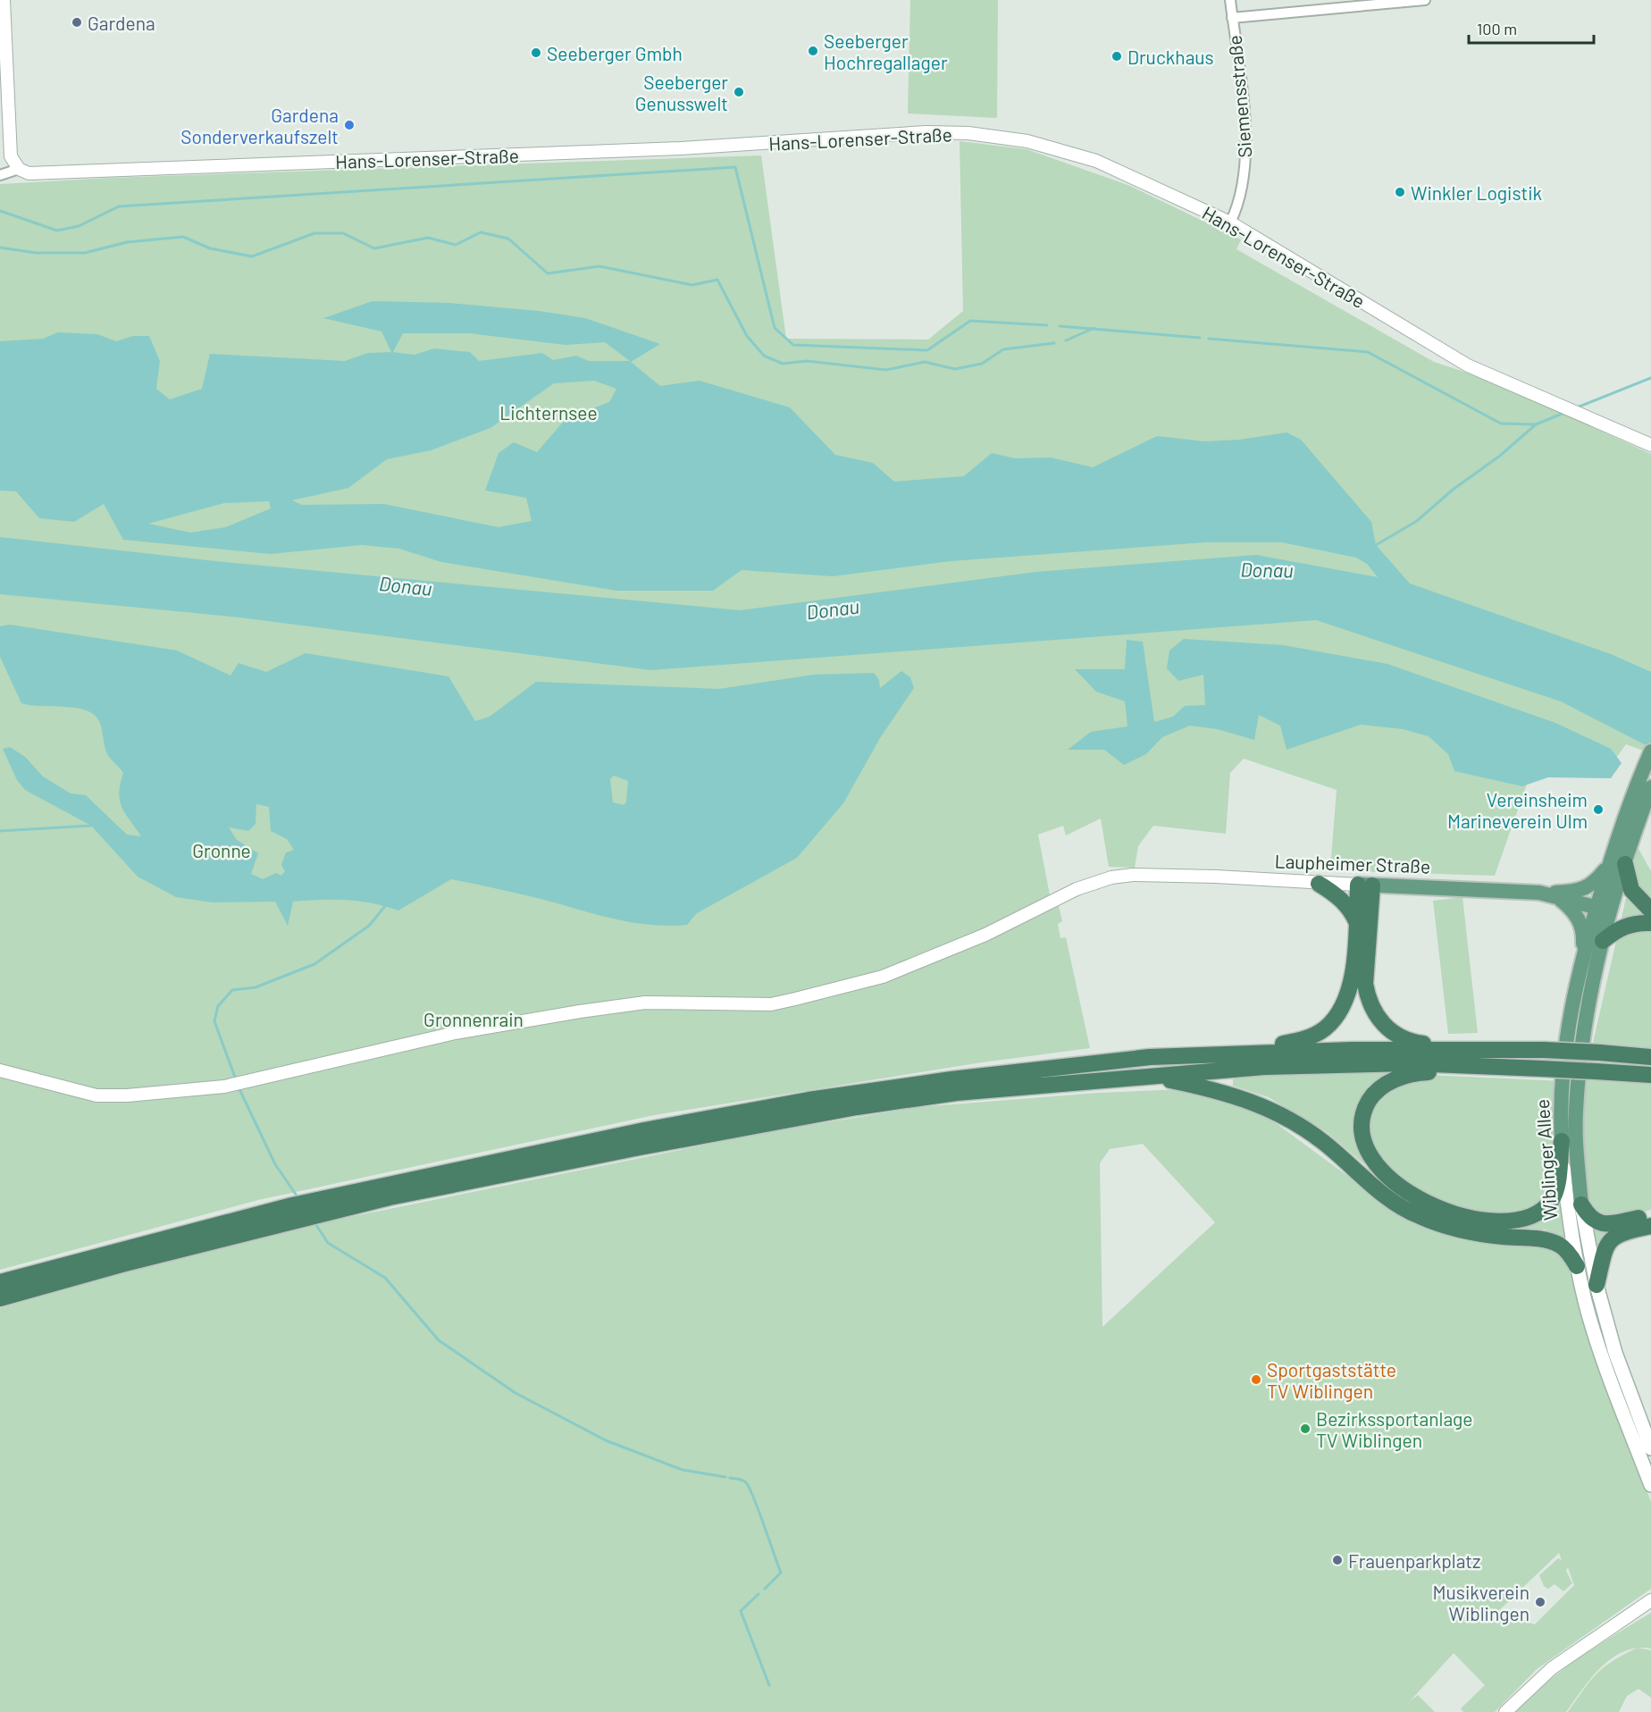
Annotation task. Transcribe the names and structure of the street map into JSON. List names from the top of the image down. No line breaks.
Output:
{"streets":{"main road":["Laupheimer Straße","Wiblinger Allee"],"street":["Siemensstraße","Hans-Lorenser-Straße"]},"crossings":[["Siemensstraße","Hans-Lorenser-Straße"],["Laupheimer Straße","Wiblinger Allee"]],"water":["Donau"],"parks":["Lichternsee","Gronne","Gronnenrain"],"places":["Gardena","Seeberger Hochregallager","Seeberger Gmbh","Druckhaus","Seeberger Genusswelt","Gardena Sonderverkaufszelt","Winkler Logistik","Vereinsheim Marineverein Ulm","Sportgaststätte TV Wiblingen","Bezirkssportanlage TV Wiblingen","Frauenparkplatz","Musikverein Wiblingen"],"scale_bar":"100 m"}
